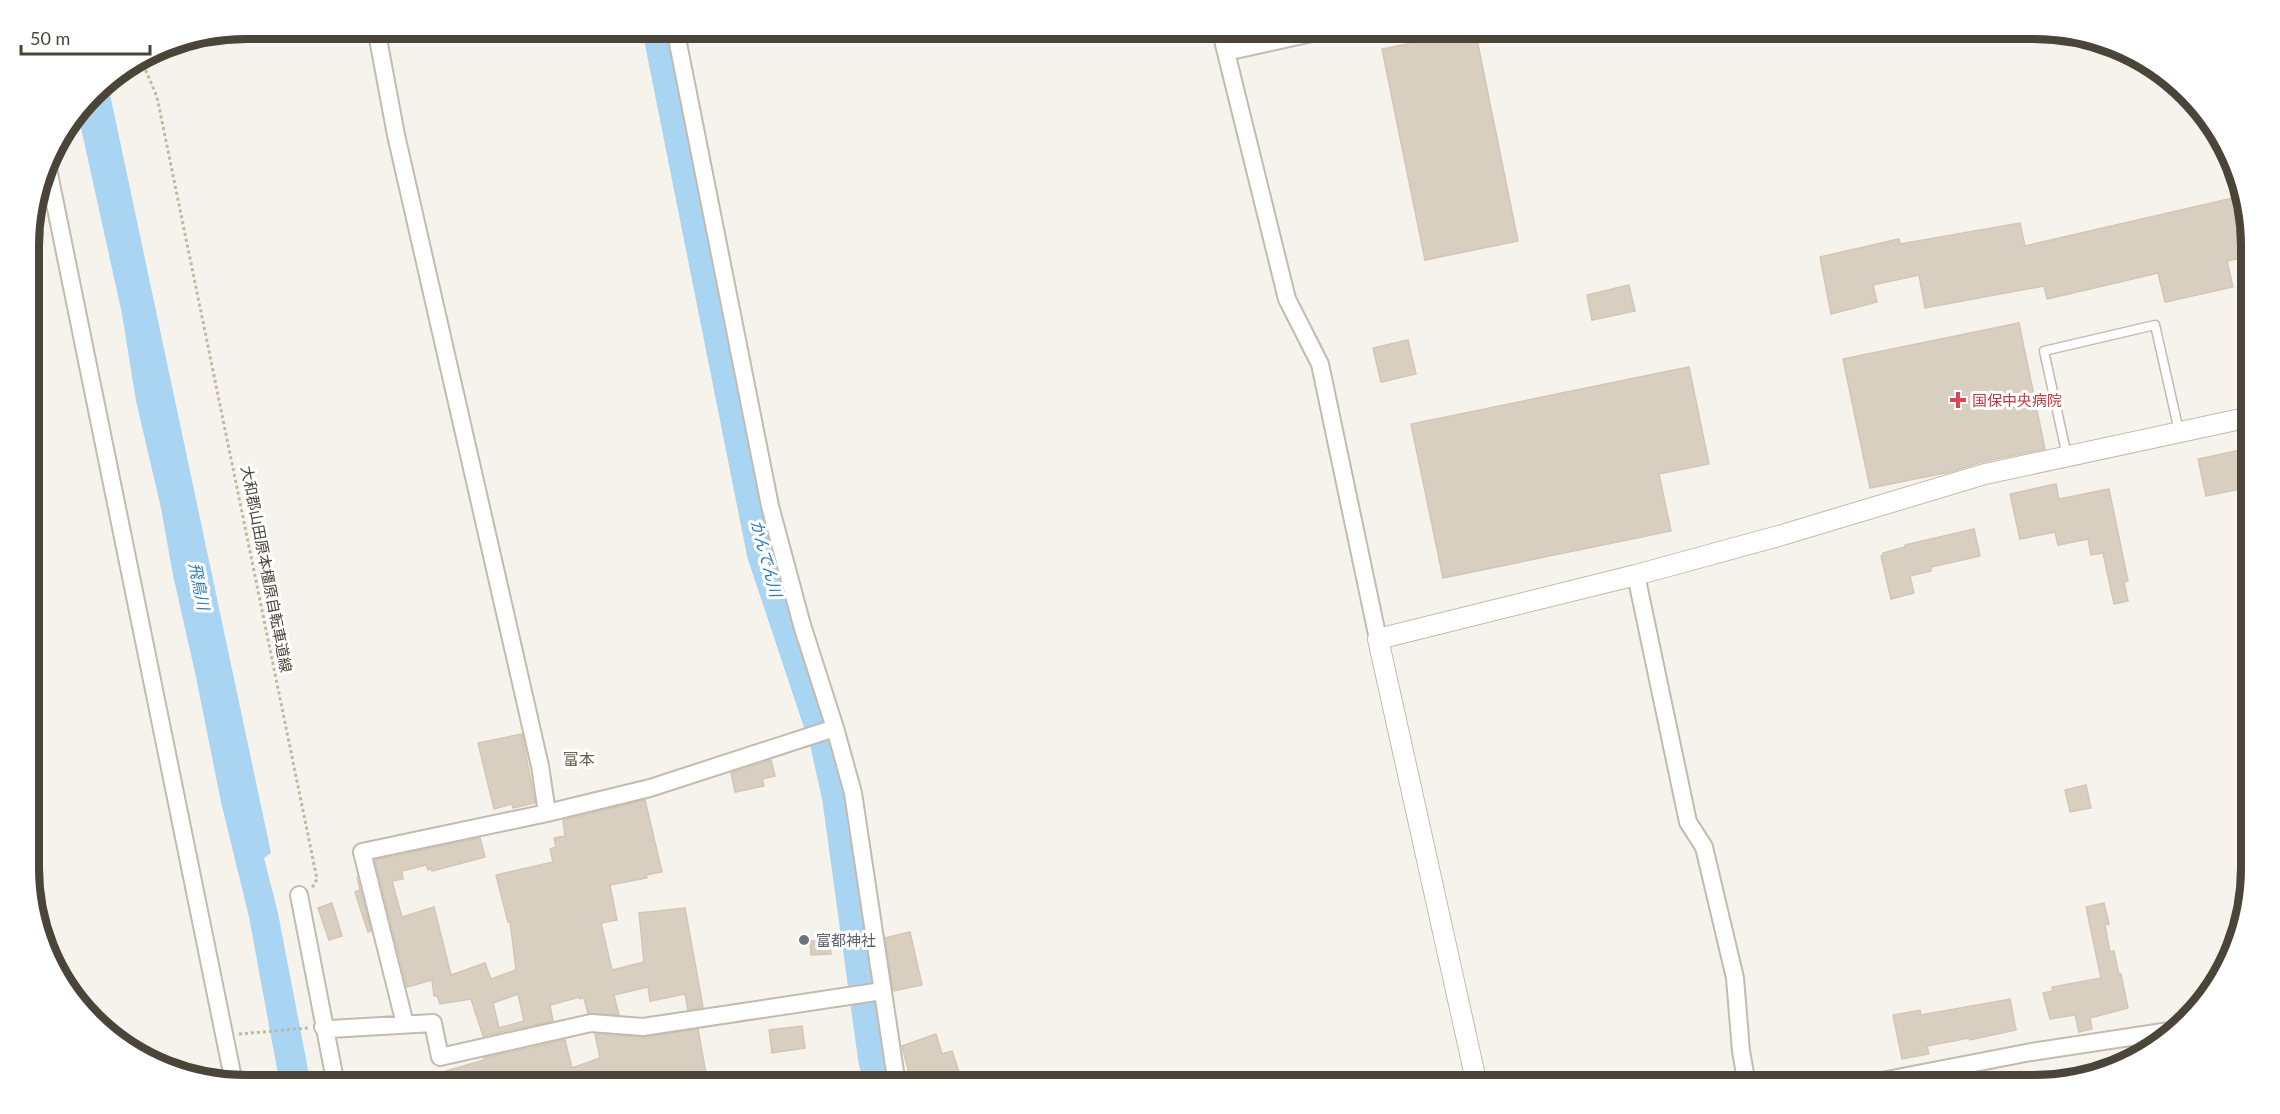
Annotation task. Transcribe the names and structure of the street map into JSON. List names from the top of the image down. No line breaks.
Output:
{"streets":{"path":["大和郡山田原本橿原自転車道線"]},"districts":["富本"],"water":["かんでん川","飛鳥川"],"places":{"health":["国保中央病院"],"other":["富都神社"]},"scale_bar":"50 m"}
